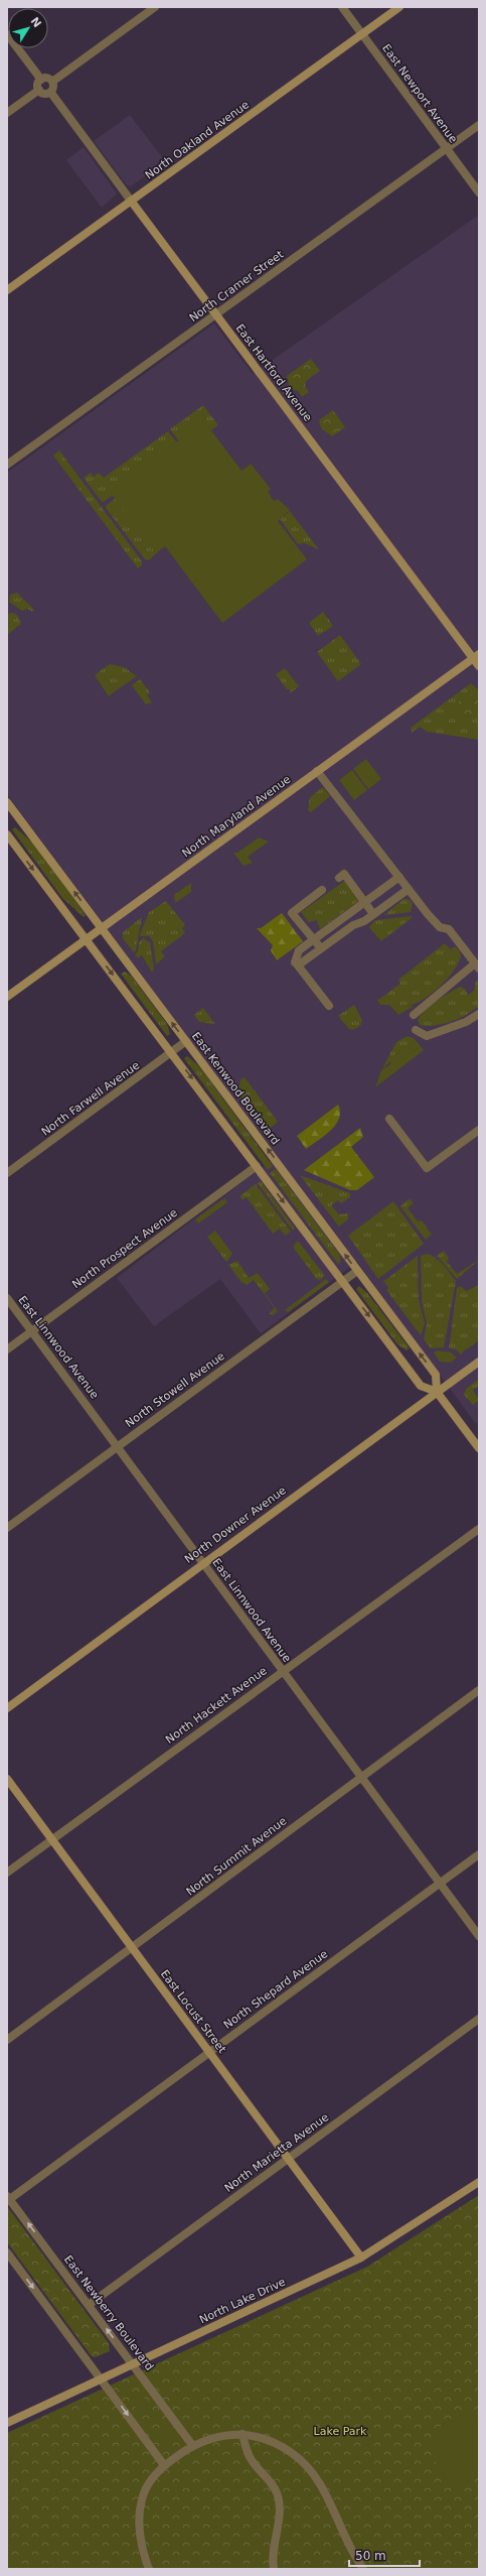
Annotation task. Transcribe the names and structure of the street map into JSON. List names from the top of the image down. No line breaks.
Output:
{"streets":{"street":["East Newport Avenue","North Oakland Avenue","North Cramer Street","East Hartford Avenue","North Maryland Avenue","East Kenwood Boulevard","North Farwell Avenue","North Prospect Avenue","East Linnwood Avenue","North Stowell Avenue","North Downer Avenue","North Hackett Avenue","North Summit Avenue","North Shepard Avenue","East Locust Street","North Marietta Avenue","North Lake Drive","East Newberry Boulevard"]},"crossings":[["East Newport Avenue","North Oakland Avenue"],["East Newport Avenue","North Cramer Street"],["North Oakland Avenue","East Hartford Avenue"],["North Cramer Street","East Hartford Avenue"],["East Hartford Avenue","North Maryland Avenue"],["North Maryland Avenue","East Kenwood Boulevard"],["East Kenwood Boulevard","North Farwell Avenue"],["East Kenwood Boulevard","North Stowell Avenue"],["East Kenwood Boulevard","North Downer Avenue"],["North Prospect Avenue","East Linnwood Avenue"],["East Linnwood Avenue","North Stowell Avenue"],["East Linnwood Avenue","North Downer Avenue"],["East Linnwood Avenue","North Hackett Avenue"],["East Linnwood Avenue","North Summit Avenue"],["East Linnwood Avenue","North Shepard Avenue"],["North Hackett Avenue","East Locust Street"],["North Summit Avenue","East Locust Street"],["North Shepard Avenue","East Locust Street"],["North Shepard Avenue","East Newberry Boulevard"],["East Locust Street","North Marietta Avenue"],["East Locust Street","North Lake Drive"],["North Marietta Avenue","East Newberry Boulevard"],["North Lake Drive","East Newberry Boulevard"]],"parks":["Lake Park"],"scale_bar":"50 m","north":"top right"}
